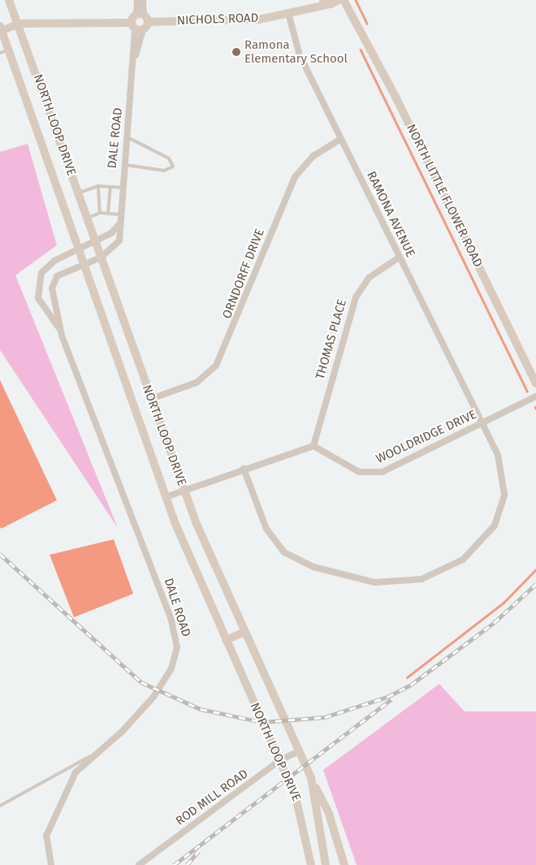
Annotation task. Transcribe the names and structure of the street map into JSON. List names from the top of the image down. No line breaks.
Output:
{"streets":{"main road":["NICHOLS ROAD","NORTH LOOP DRIVE","NORTH LITTLE FLOWER ROAD"],"street":["DALE ROAD","RAMONA AVENUE","ORNDORFF DRIVE","THOMAS PLACE","WOOLDRIDGE DRIVE","ROD MILL ROAD"]},"crossings":[["NICHOLS ROAD","RAMONA AVENUE"],["NORTH LOOP DRIVE","DALE ROAD"],["NORTH LOOP DRIVE","ORNDORFF DRIVE"],["NORTH LOOP DRIVE","ROD MILL ROAD"],["RAMONA AVENUE","ORNDORFF DRIVE"],["RAMONA AVENUE","THOMAS PLACE"],["RAMONA AVENUE","WOOLDRIDGE DRIVE"],["THOMAS PLACE","WOOLDRIDGE DRIVE"]],"places":["Ramona Elementary School"]}
